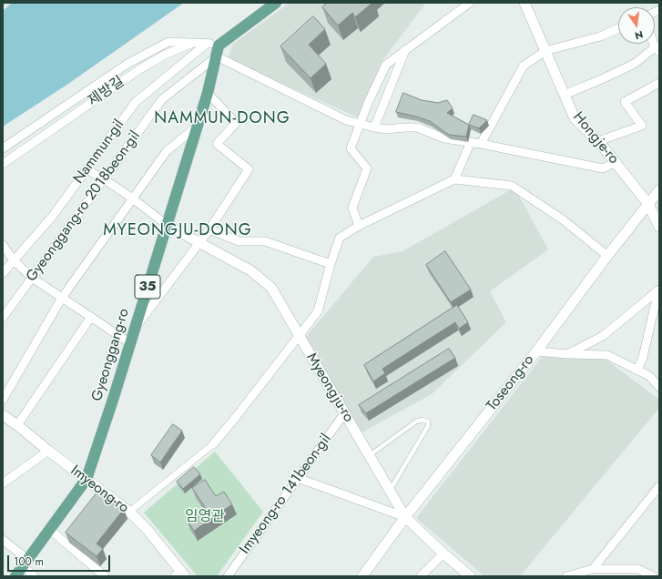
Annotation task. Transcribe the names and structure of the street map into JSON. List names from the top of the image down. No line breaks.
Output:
{"streets":{"main road":["35","Gyeonggang-ro"],"street":["제방길","Hongje-ro","Nammun-gil","Gyeonggang-ro 2018beon-gil","Toseong-ro","Myeongju-ro","Imyeong-ro","Imyeong-ro 141beon-gil"]},"crossings":[["제방길","Nammun-gil"],["제방길","Gyeonggang-ro 2018beon-gil"],["제방길","Gyeonggang-ro"],["Hongje-ro","Toseong-ro"],["Nammun-gil","Gyeonggang-ro 2018beon-gil"],["Nammun-gil","Gyeonggang-ro"],["Gyeonggang-ro 2018beon-gil","Gyeonggang-ro"],["Gyeonggang-ro","Myeongju-ro"],["Gyeonggang-ro","Imyeong-ro"],["Toseong-ro","Myeongju-ro"],["Myeongju-ro","Imyeong-ro 141beon-gil"]],"districts":["NAMMUN-DONG","MYEONGJU-DONG"],"parks":["임영관"],"scale_bar":"100 m","north":"bottom"}
